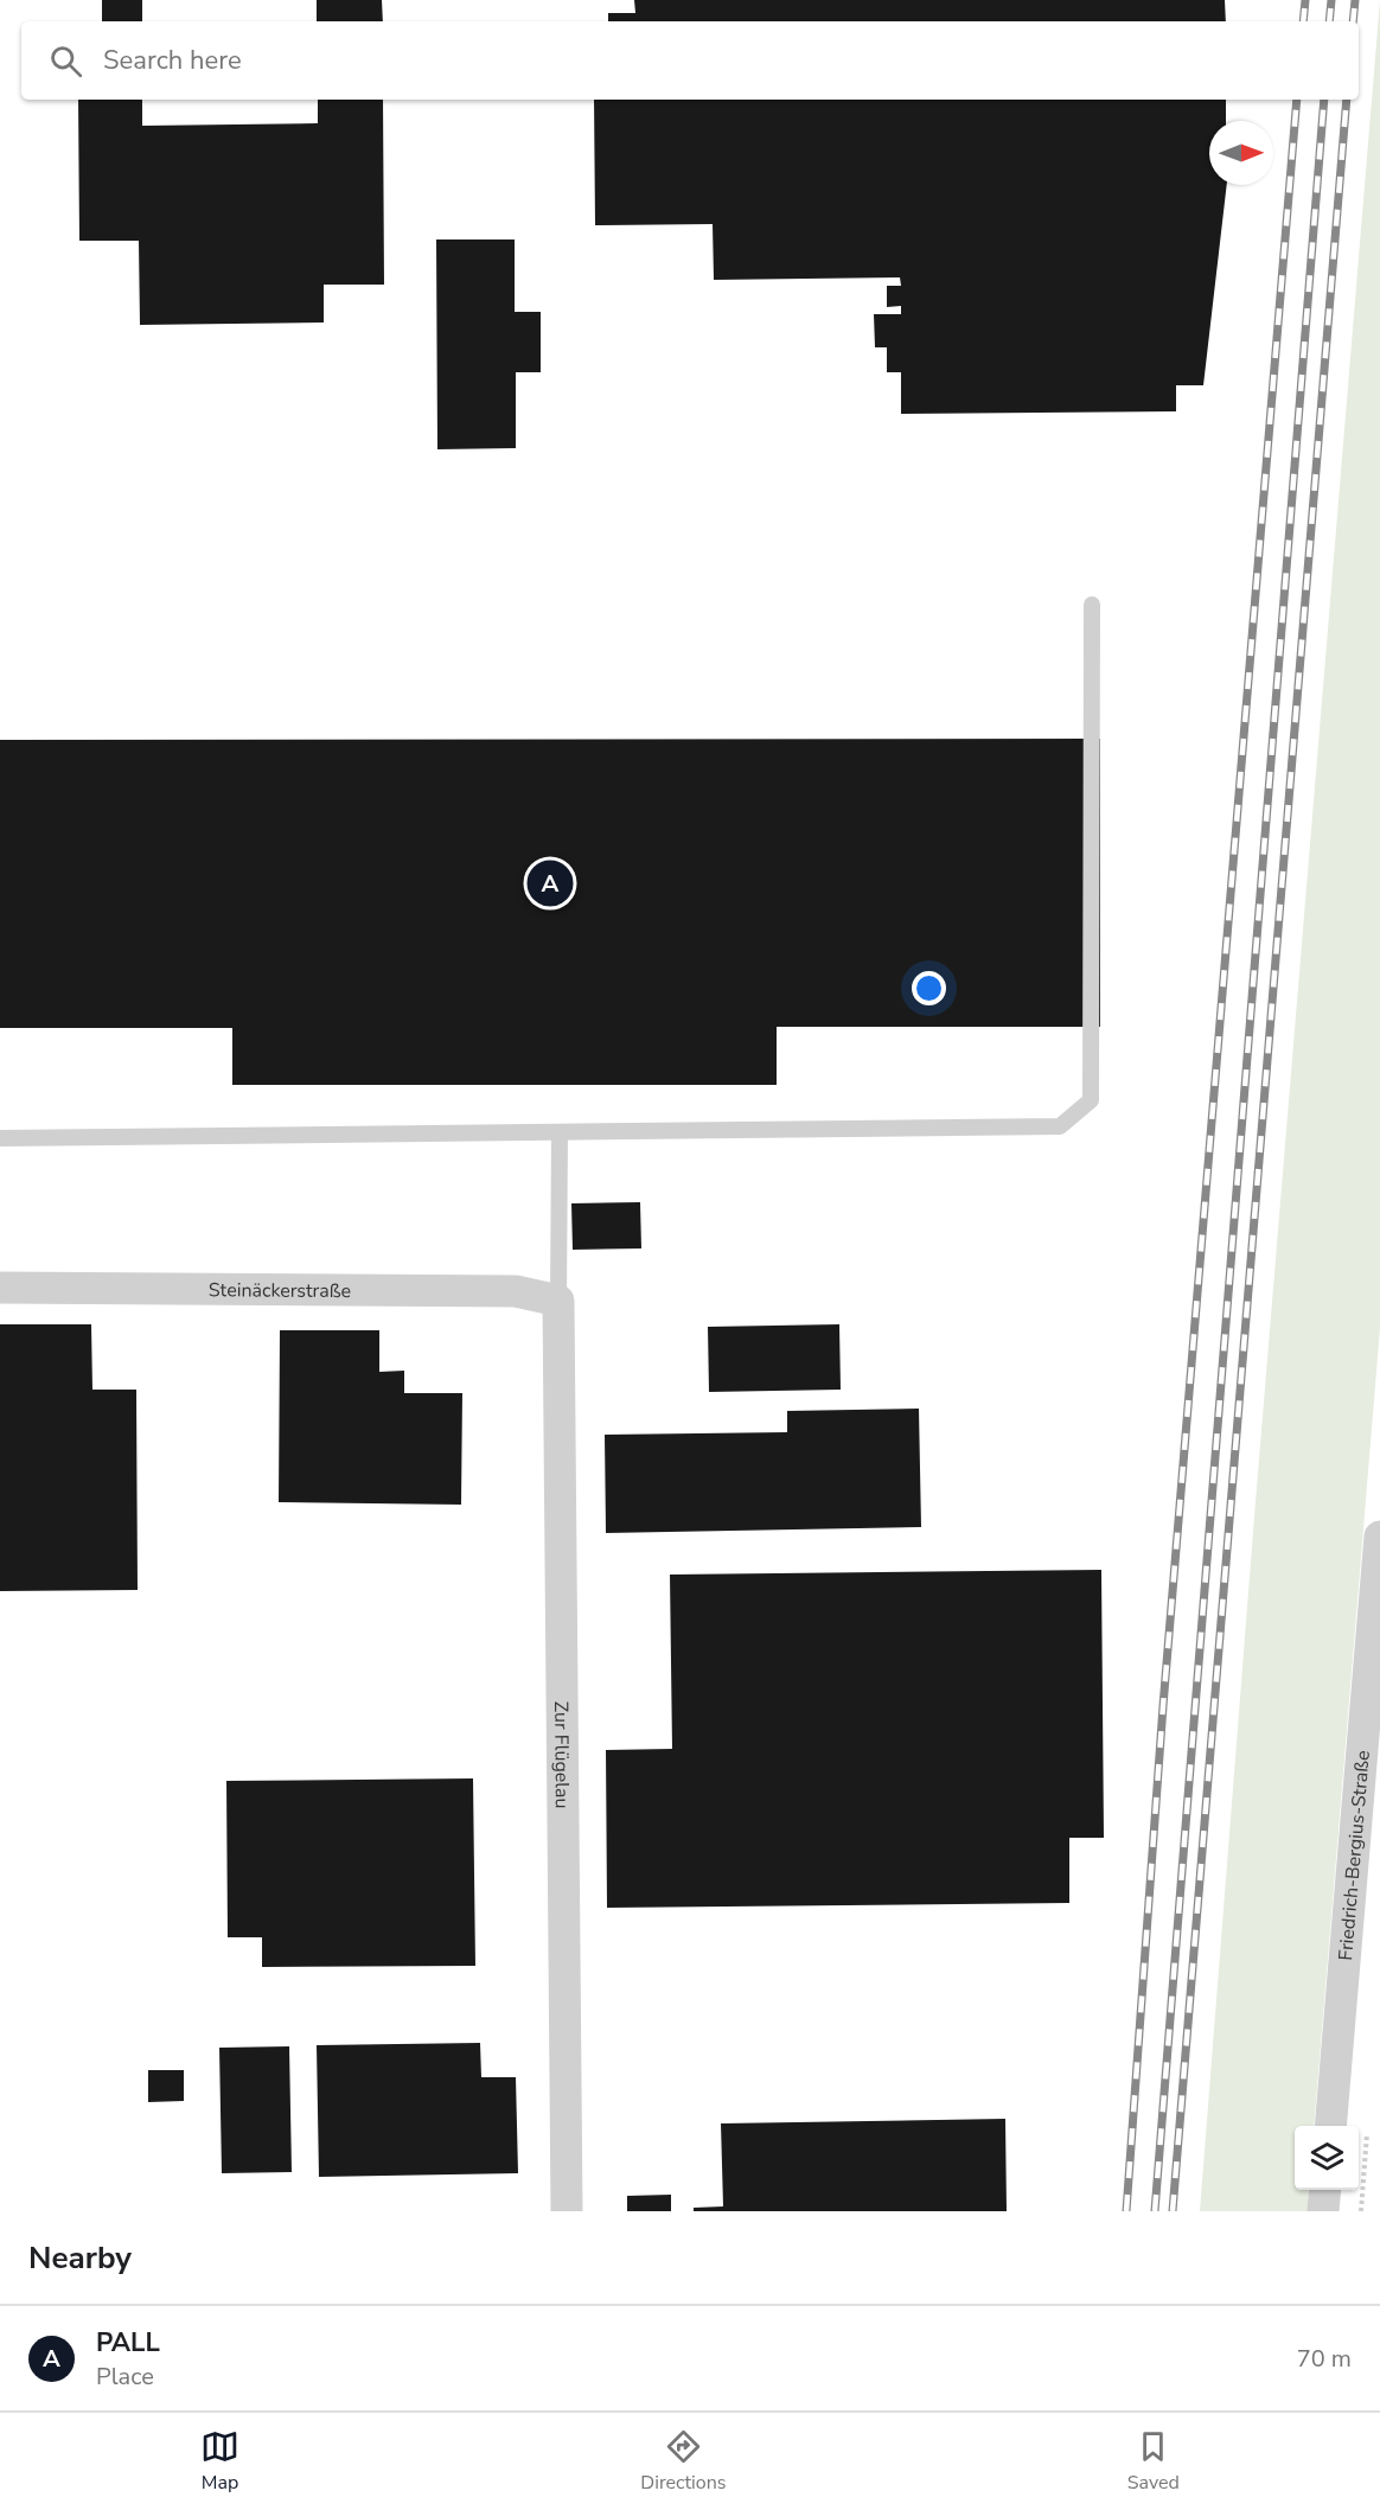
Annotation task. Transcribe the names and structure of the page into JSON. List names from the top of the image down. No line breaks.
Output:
{"streets":{"street":["Steinäckerstraße","Zur Flügelau","Friedrich-Bergius-Straße"]},"crossings":[["Steinäckerstraße","Zur Flügelau"]],"north":"right","page":{"search":"Search here","pins":"A","heading":"Nearby","list":[{"mark":"A","name":"PALL","note":"Place","value":"70 m"}],"nav":["Map","Directions","Saved"]}}
